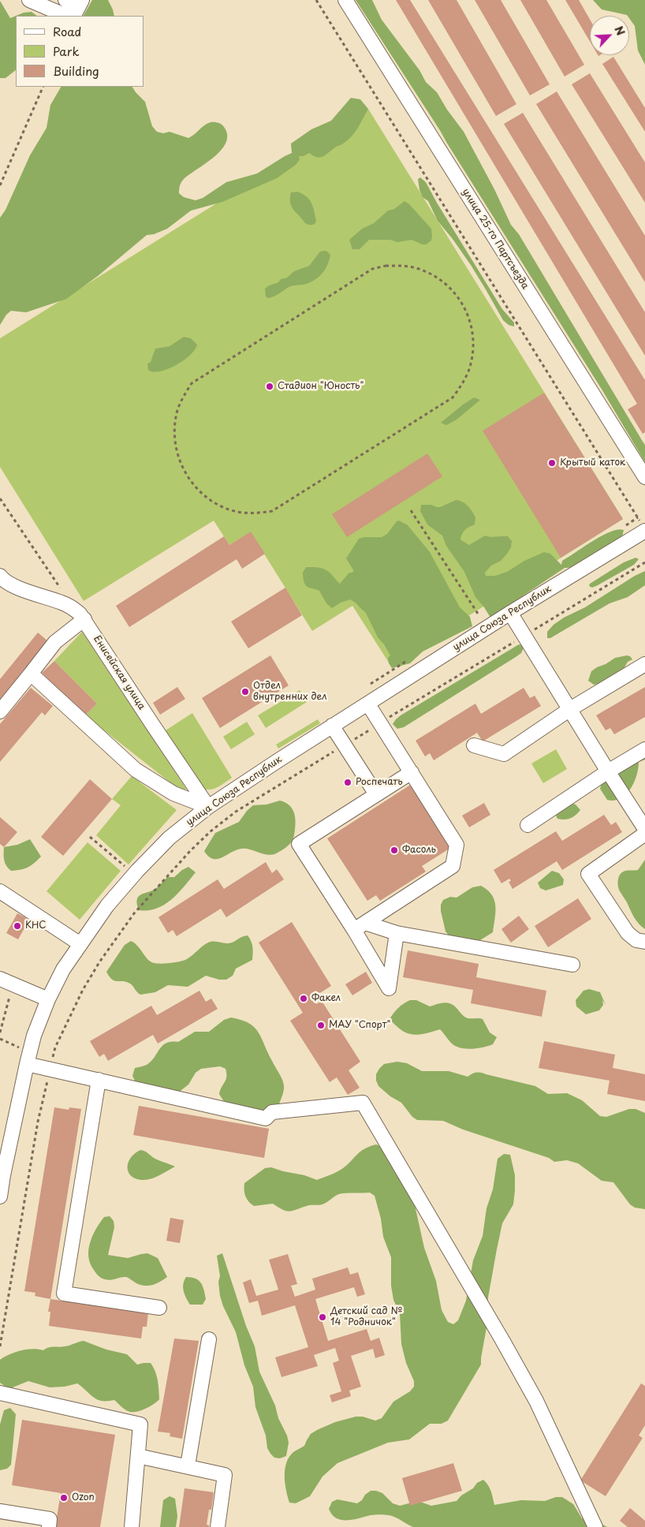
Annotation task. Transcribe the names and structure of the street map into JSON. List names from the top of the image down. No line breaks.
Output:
{"streets":{"street":["улица 25-го Партсъезда","улица Союза Республик","Енисейская улица"]},"crossings":[["улица Союза Республик","Енисейская улица"]],"places":["Стадион \"Юность\"","Крытый каток","Отдел внутренних дел","Роспечать","Фасоль","КНС","Факел","МАУ \"Спорт\"","Детский сад № 14 \"Родничок\"","Ozon"],"legend":["Road","Park","Building"],"north":"top right"}
